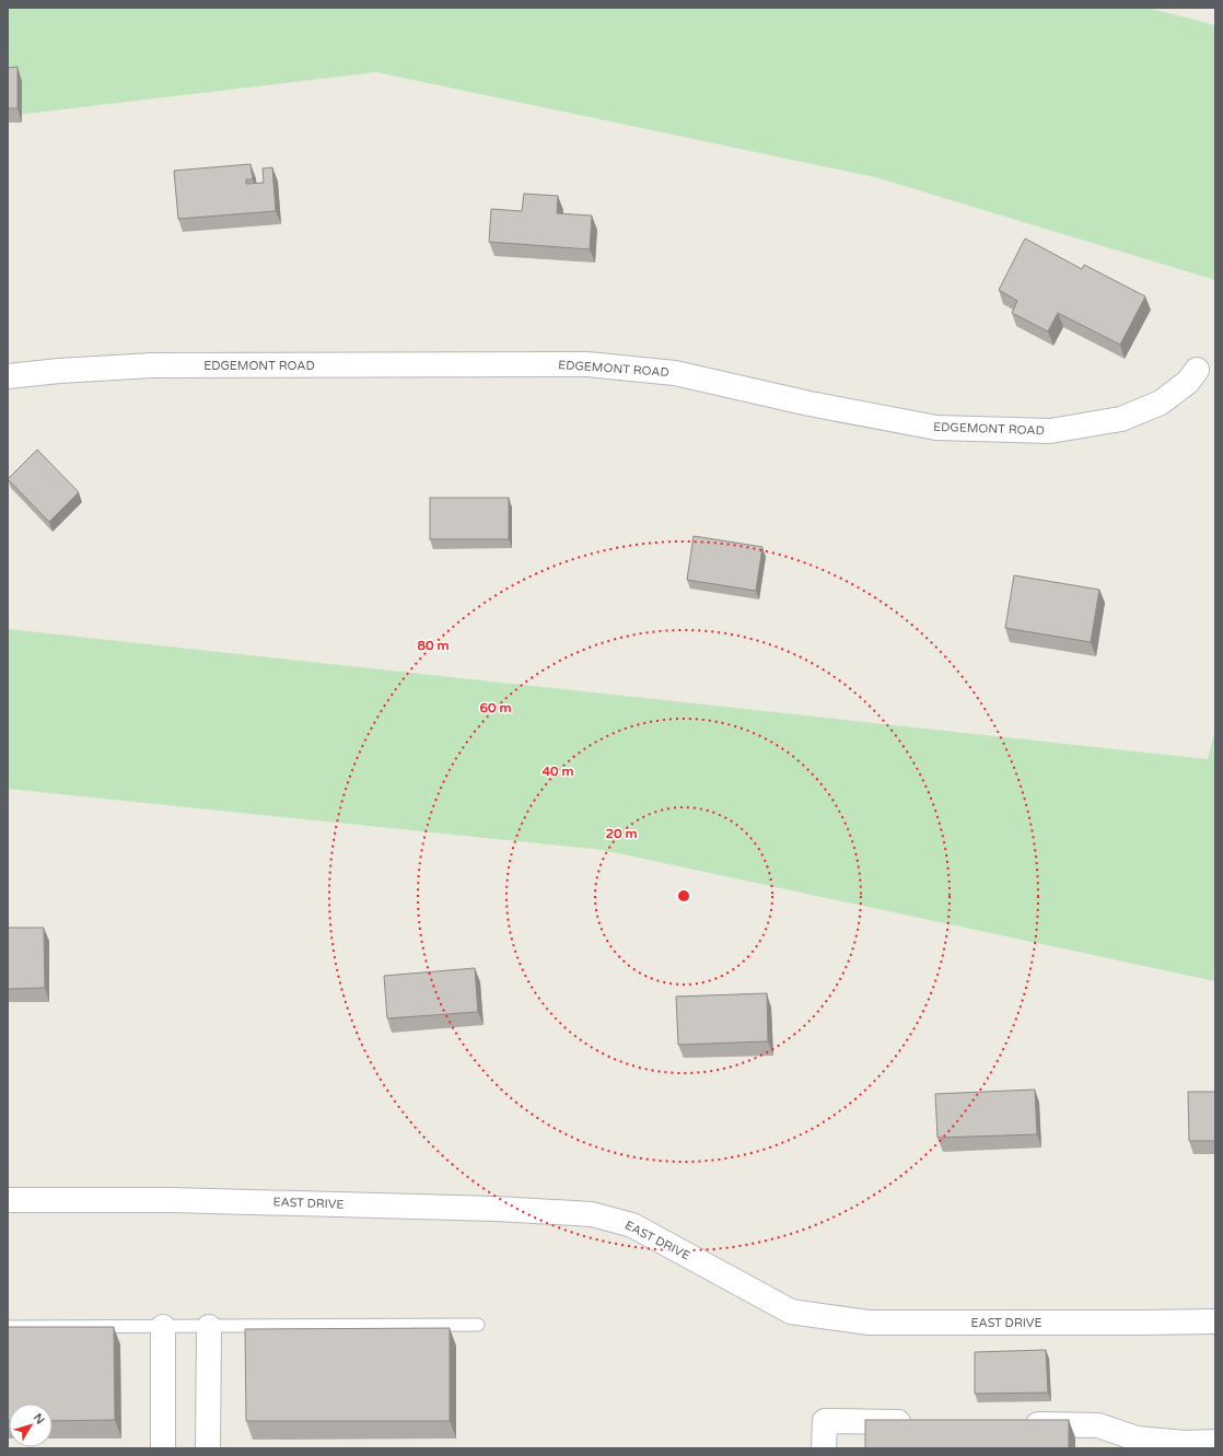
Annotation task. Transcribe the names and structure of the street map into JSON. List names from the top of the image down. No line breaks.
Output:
{"streets":{"street":["EDGEMONT ROAD","EAST DRIVE"]},"north":"top right","rings":["80 m","60 m","40 m","20 m"]}
